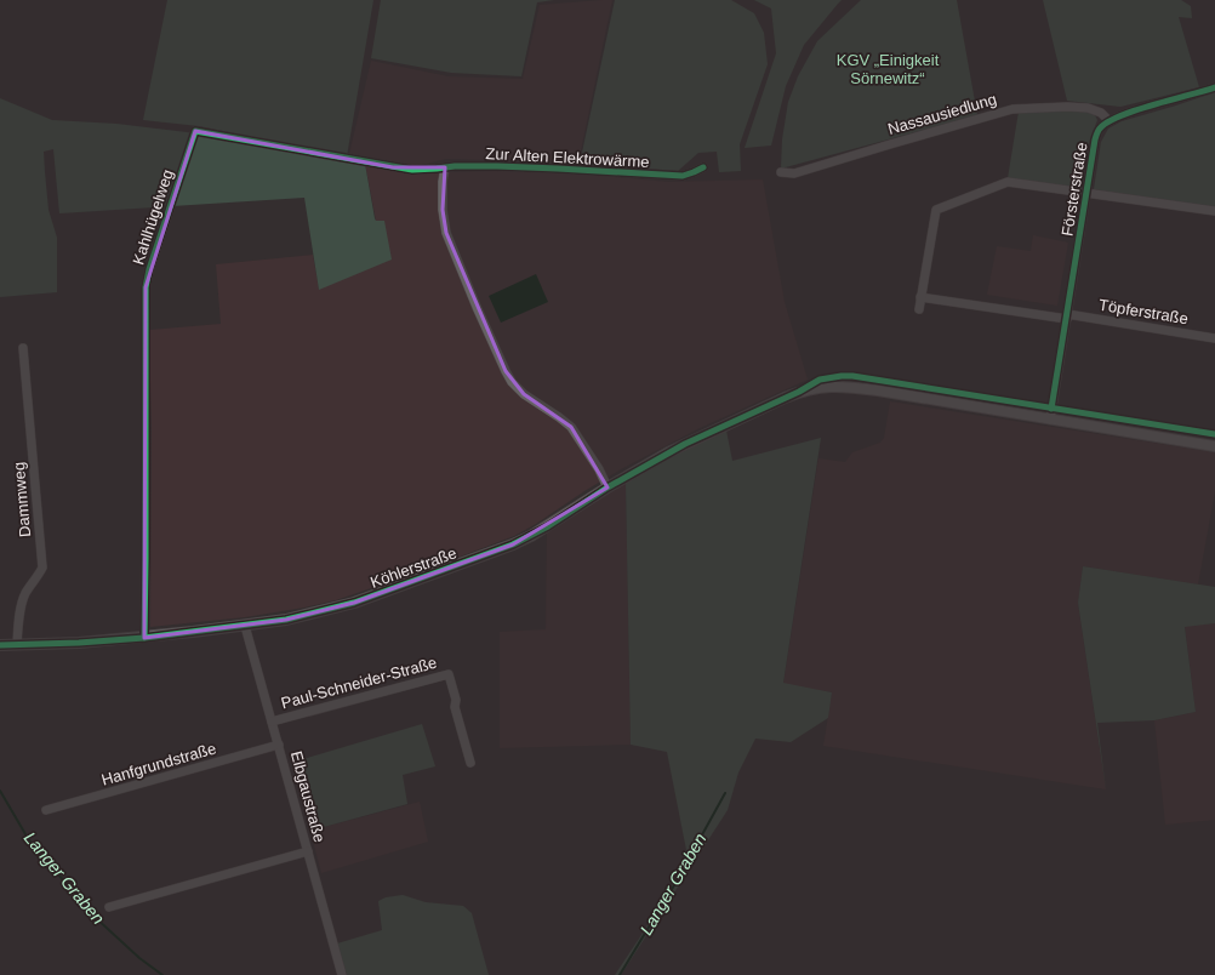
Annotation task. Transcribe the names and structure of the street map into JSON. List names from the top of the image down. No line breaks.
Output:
{"streets":{"street":["Nassausiedlung","Zur Alten Elektrowärme","Försterstraße","Kahlhügelweg","Töpferstraße","Dammweg","Köhlerstraße","Paul-Schneider-Straße","Hanfgrundstraße","Elbgaustraße"]},"crossings":[["Nassausiedlung","Försterstraße"],["Zur Alten Elektrowärme","Kahlhügelweg"],["Försterstraße","Töpferstraße"],["Försterstraße","Köhlerstraße"],["Kahlhügelweg","Köhlerstraße"],["Dammweg","Köhlerstraße"],["Köhlerstraße","Elbgaustraße"],["Paul-Schneider-Straße","Elbgaustraße"],["Hanfgrundstraße","Elbgaustraße"]],"water":["Langer Graben"],"parks":["KGV „Einigkeit Sörnewitz“"]}
